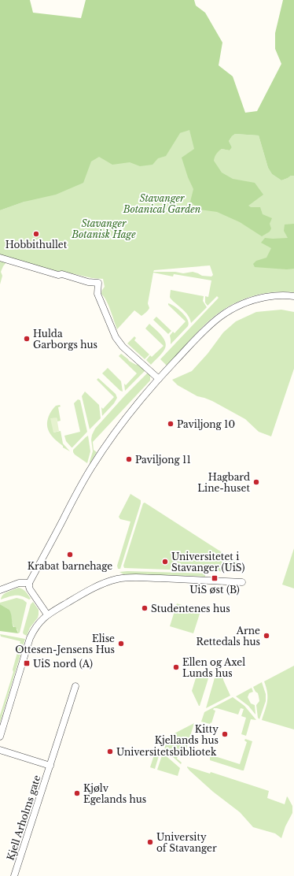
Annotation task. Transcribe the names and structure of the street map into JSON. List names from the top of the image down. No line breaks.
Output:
{"streets":{"street":["Kjell Arholms gate"]},"parks":["Stavanger Botanical Garden","Stavanger Botanisk Hage"],"places":{"other":["Hobbithullet","Hulda Garborgs hus","Paviljong 10","Paviljong 11","Hagbard Line-huset","Krabat barnehage","Universitetet i Stavanger (UiS)","Studentenes hus","Arne Rettedals hus","Elise Ottesen-Jensens Hus","Ellen og Axel Lunds hus","Kitty Kjellands hus","Universitetsbibliotek","Kjølv Egelands hus","University of Stavanger"],"transit":["UiS øst (B)","UiS nord (A)"]}}
